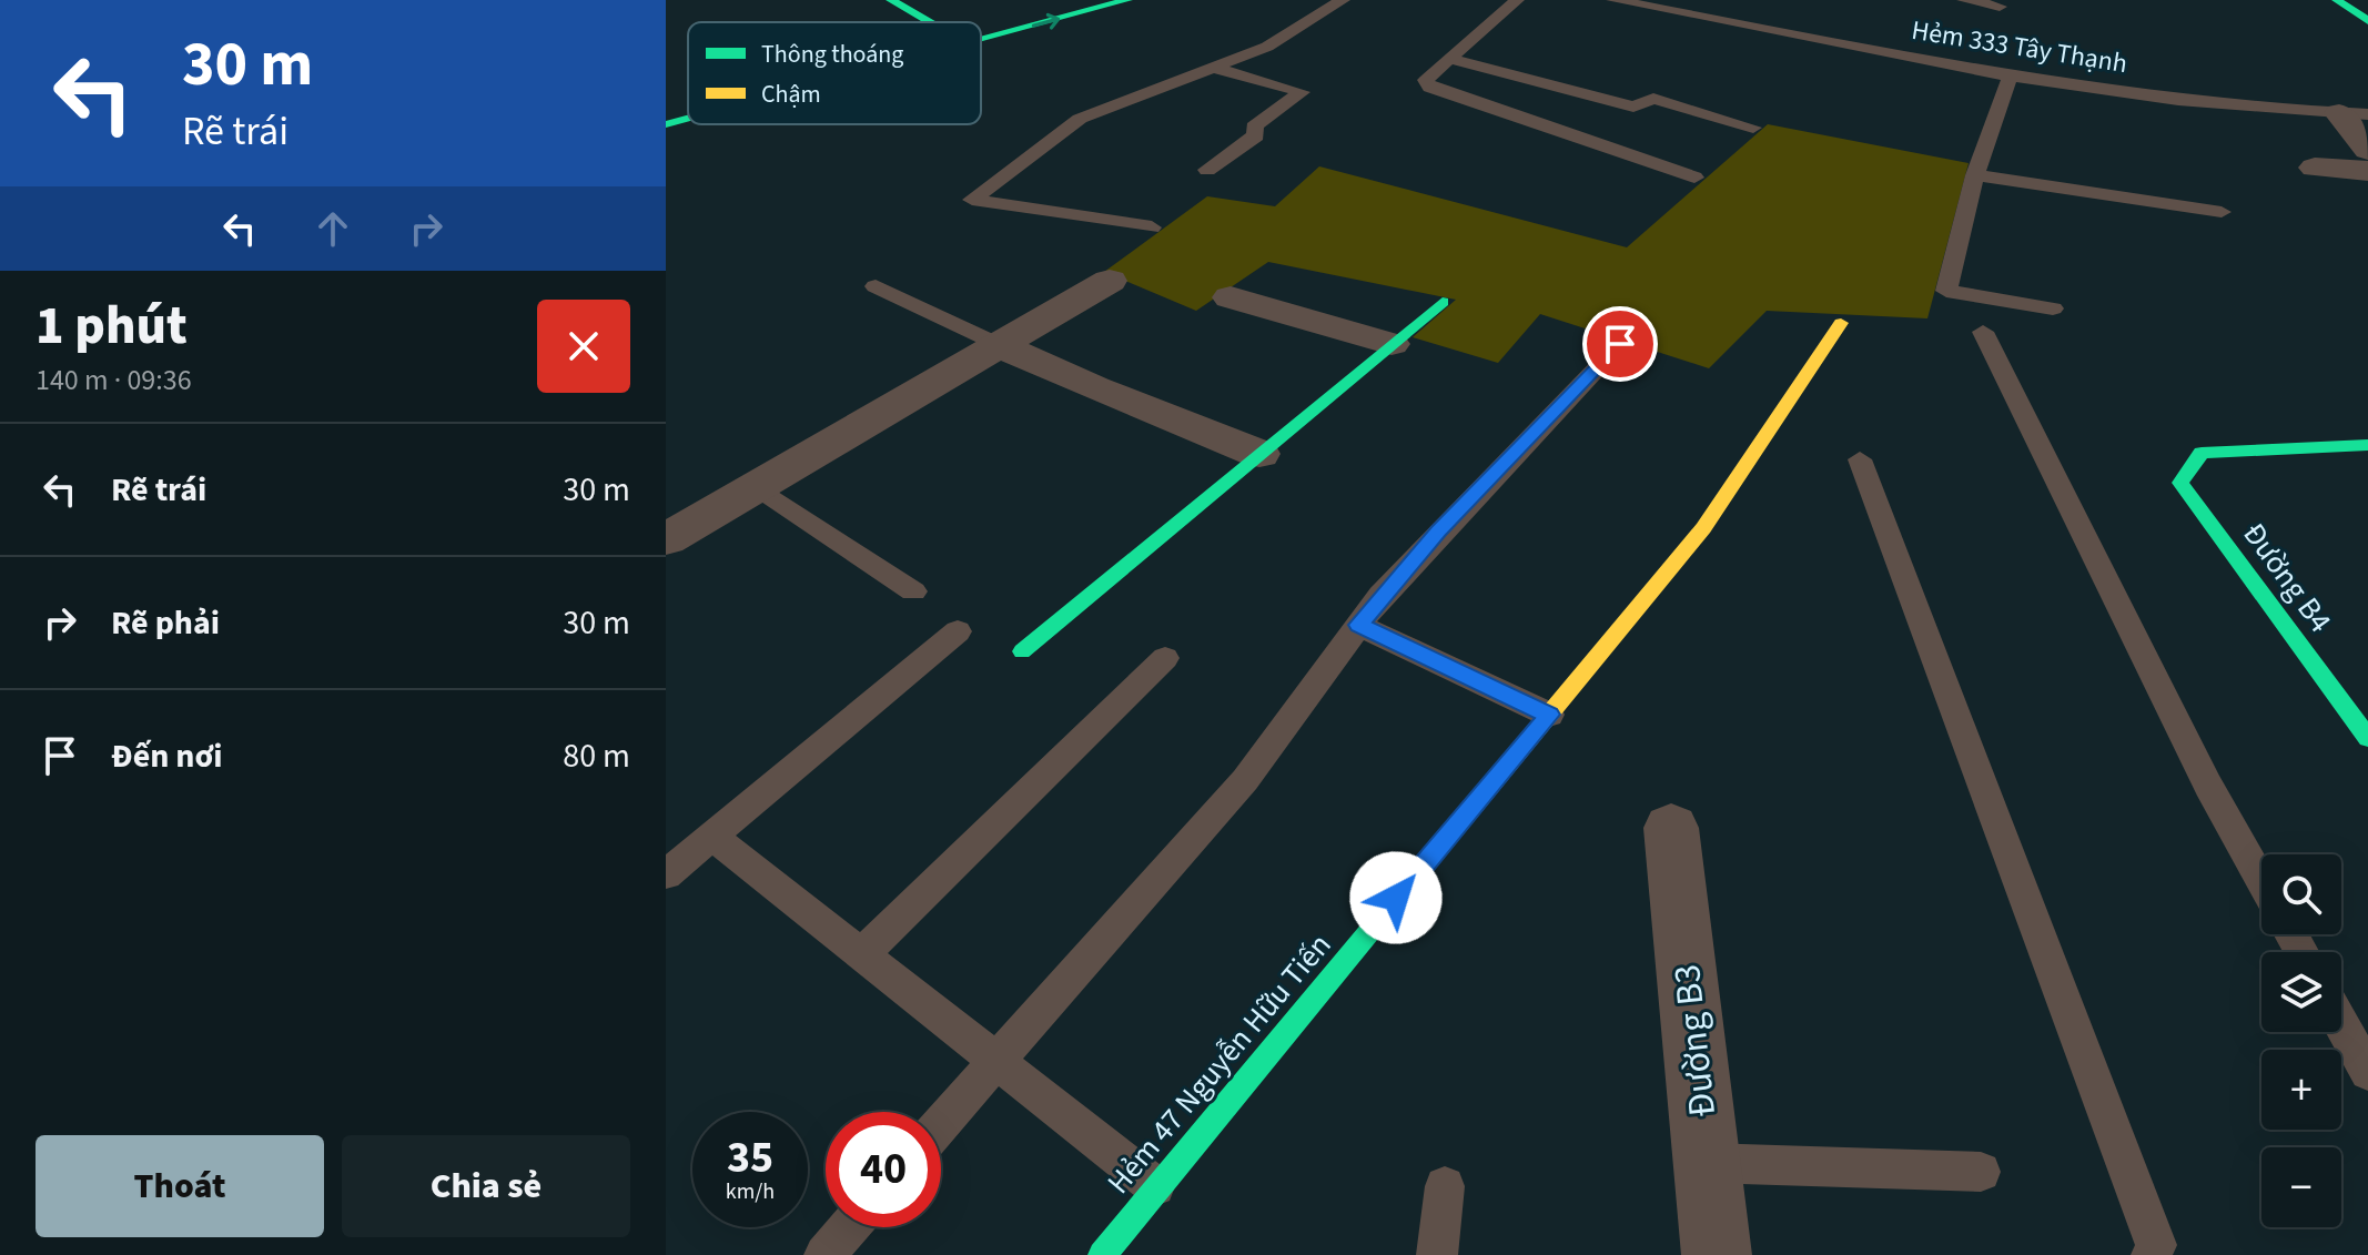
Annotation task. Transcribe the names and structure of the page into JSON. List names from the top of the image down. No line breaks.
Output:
{"streets":{"street":["Đường B4","Đường B3","Hẻm 47 Nguyễn Hữu Tiến"],"lane":["Hẻm 333 Tây Thạnh"]},"legend":["Thông thoáng","Chậm"],"page":{"turn":["30 m","Rẽ trái"],"heading":["1 phút","140 m · 09:36"],"list":[{"name":"Rẽ trái","value":"30 m"},{"name":"Rẽ phải","value":"30 m"},{"name":"Đến nơi","value":"80 m"}],"map_buttons":["+","−"],"speed":"35 km/h","limit":"40","buttons":["Thoát","Chia sẻ"]}}
